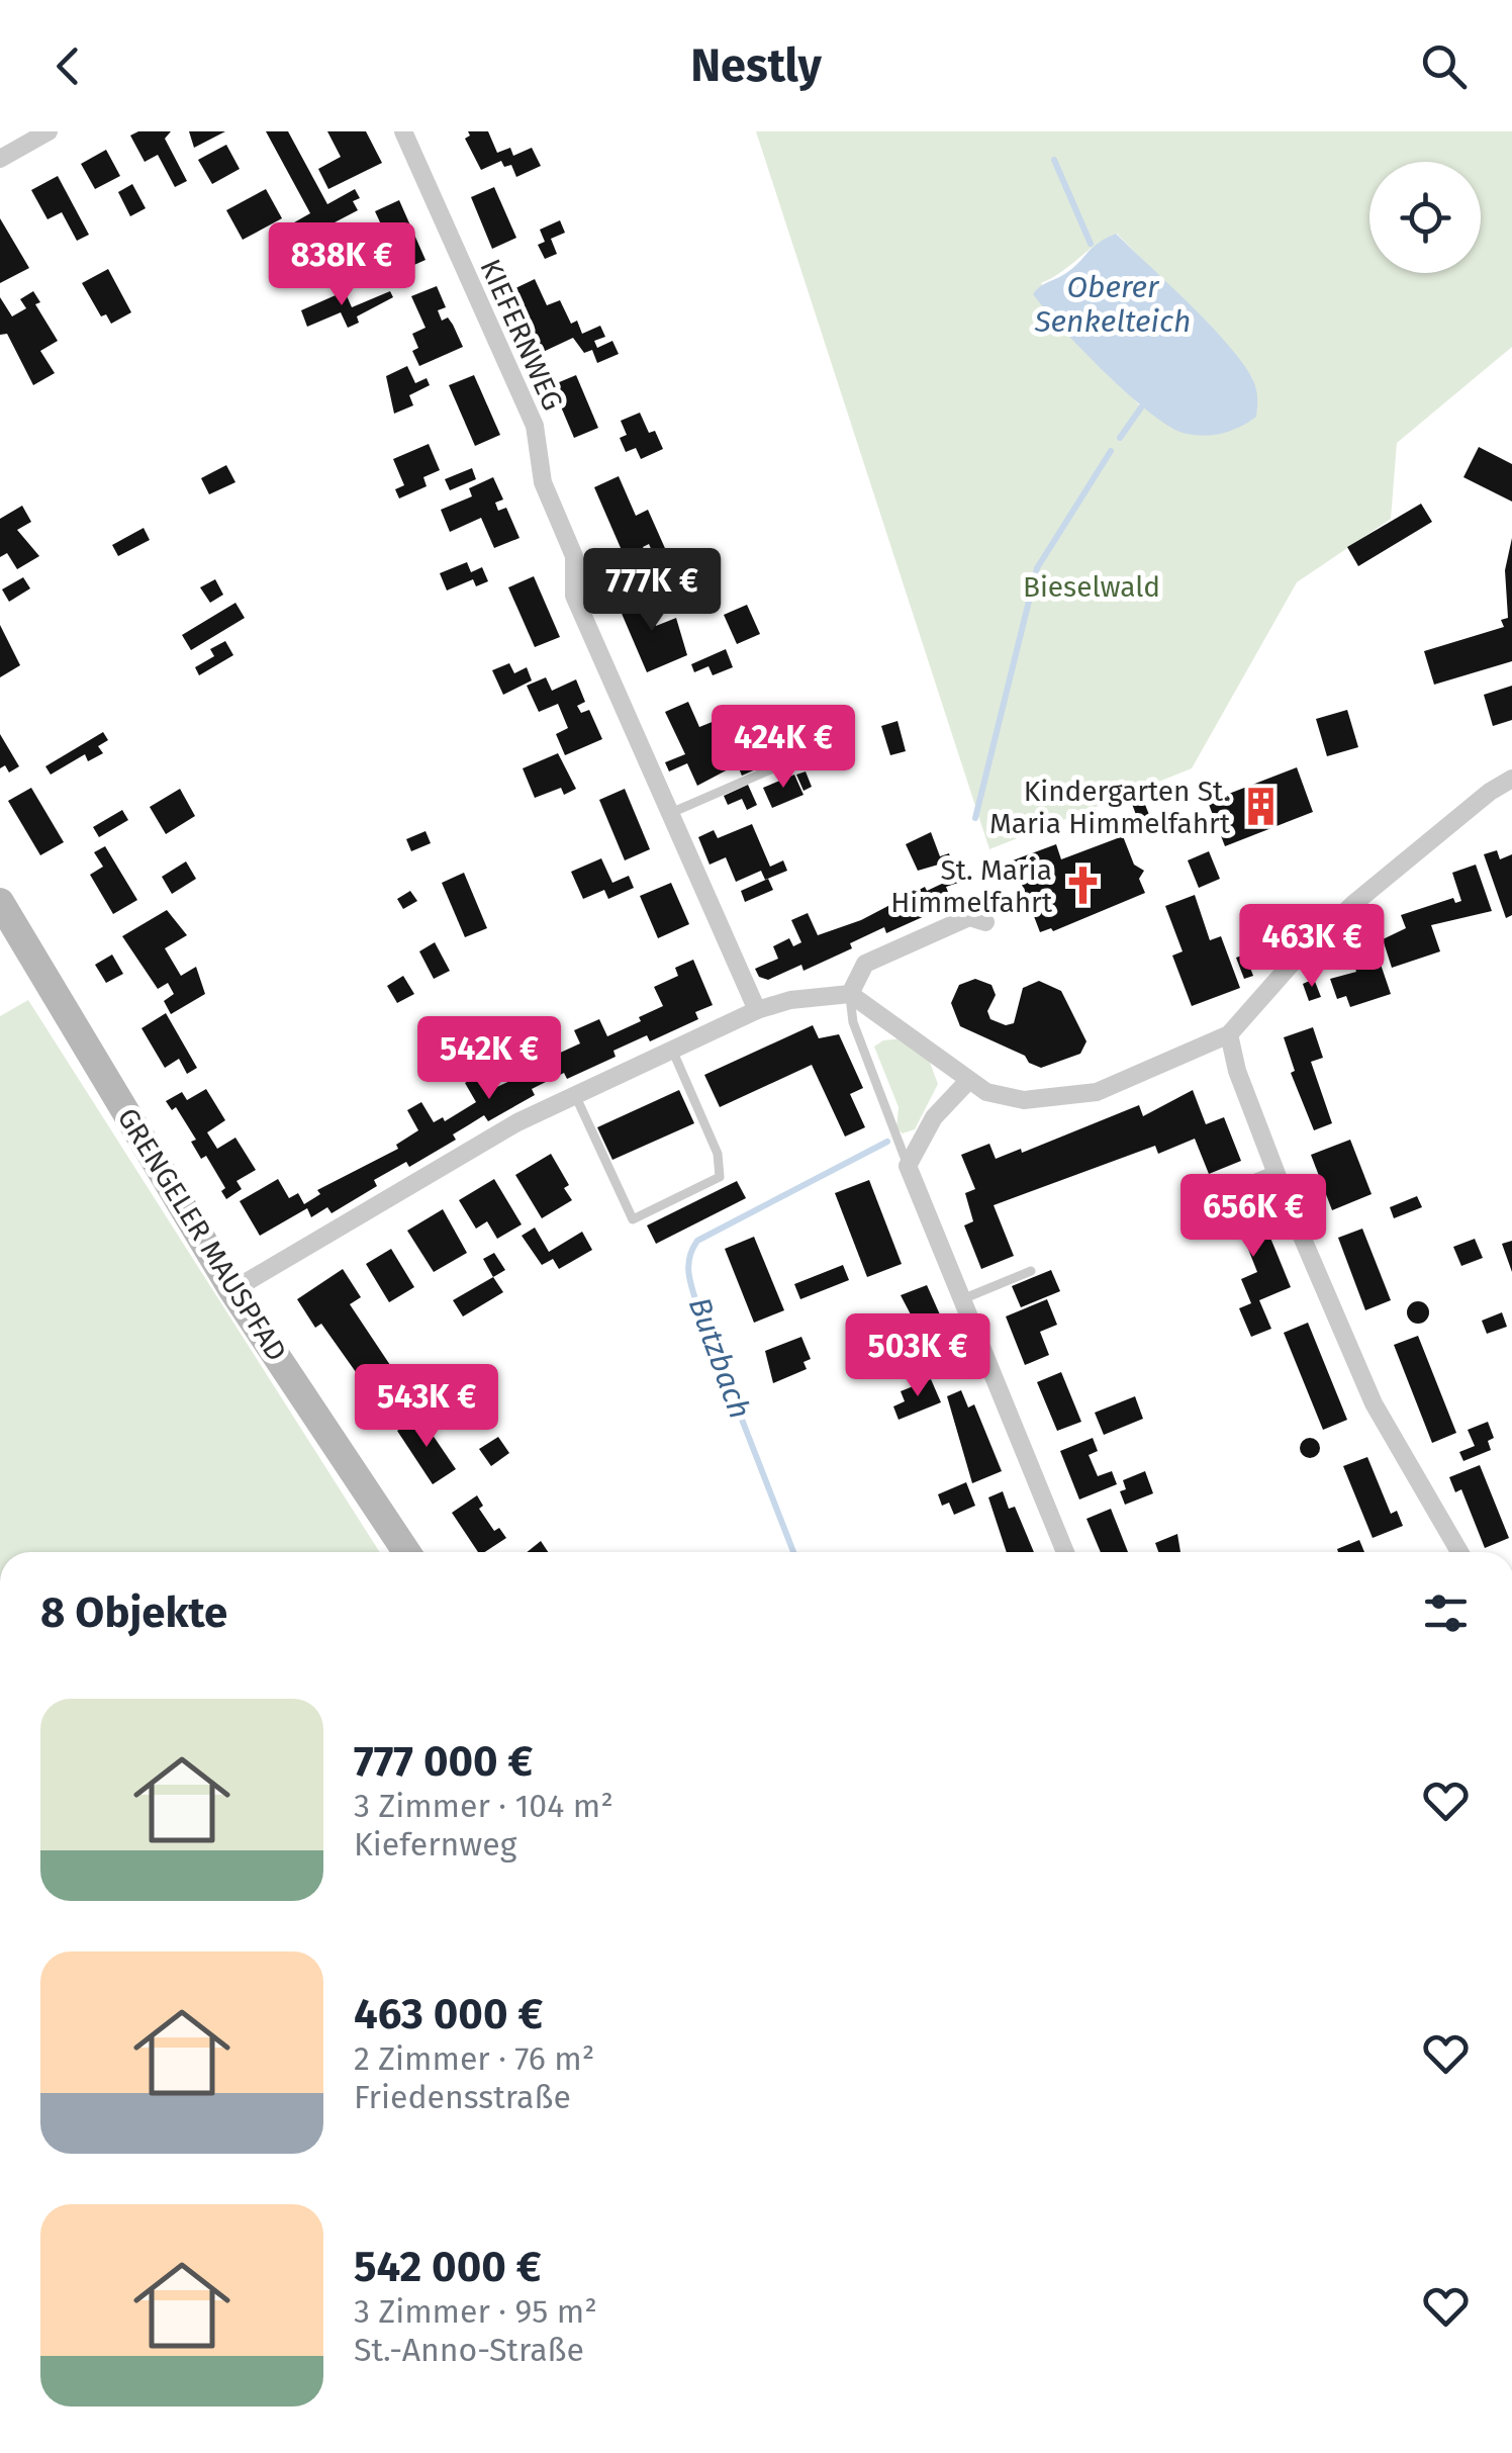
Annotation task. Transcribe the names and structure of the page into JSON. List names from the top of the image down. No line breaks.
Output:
{"streets":{"main road":["GRENGELER MAUSPFAD"],"street":["KIEFERNWEG"]},"water":["Oberer Senkelteich","Butzbach"],"parks":["Bieselwald"],"places":{"building":["Kindergarten St. Maria Himmelfahrt"],"church":["St. Maria Himmelfahrt"]},"page":{"header":"Nestly","price":["838K €","777K €","424K €","463K €","542K €","656K €","503K €","543K €"],"heading":"8 Objekte","list":[{"name":"777 000 €","note":"3 Zimmer · 104 m² · Kiefernweg"},{"name":"463 000 €","note":"2 Zimmer · 76 m² · Friedensstraße"},{"name":"542 000 €","note":"3 Zimmer · 95 m² · St.-Anno-Straße"}]}}
